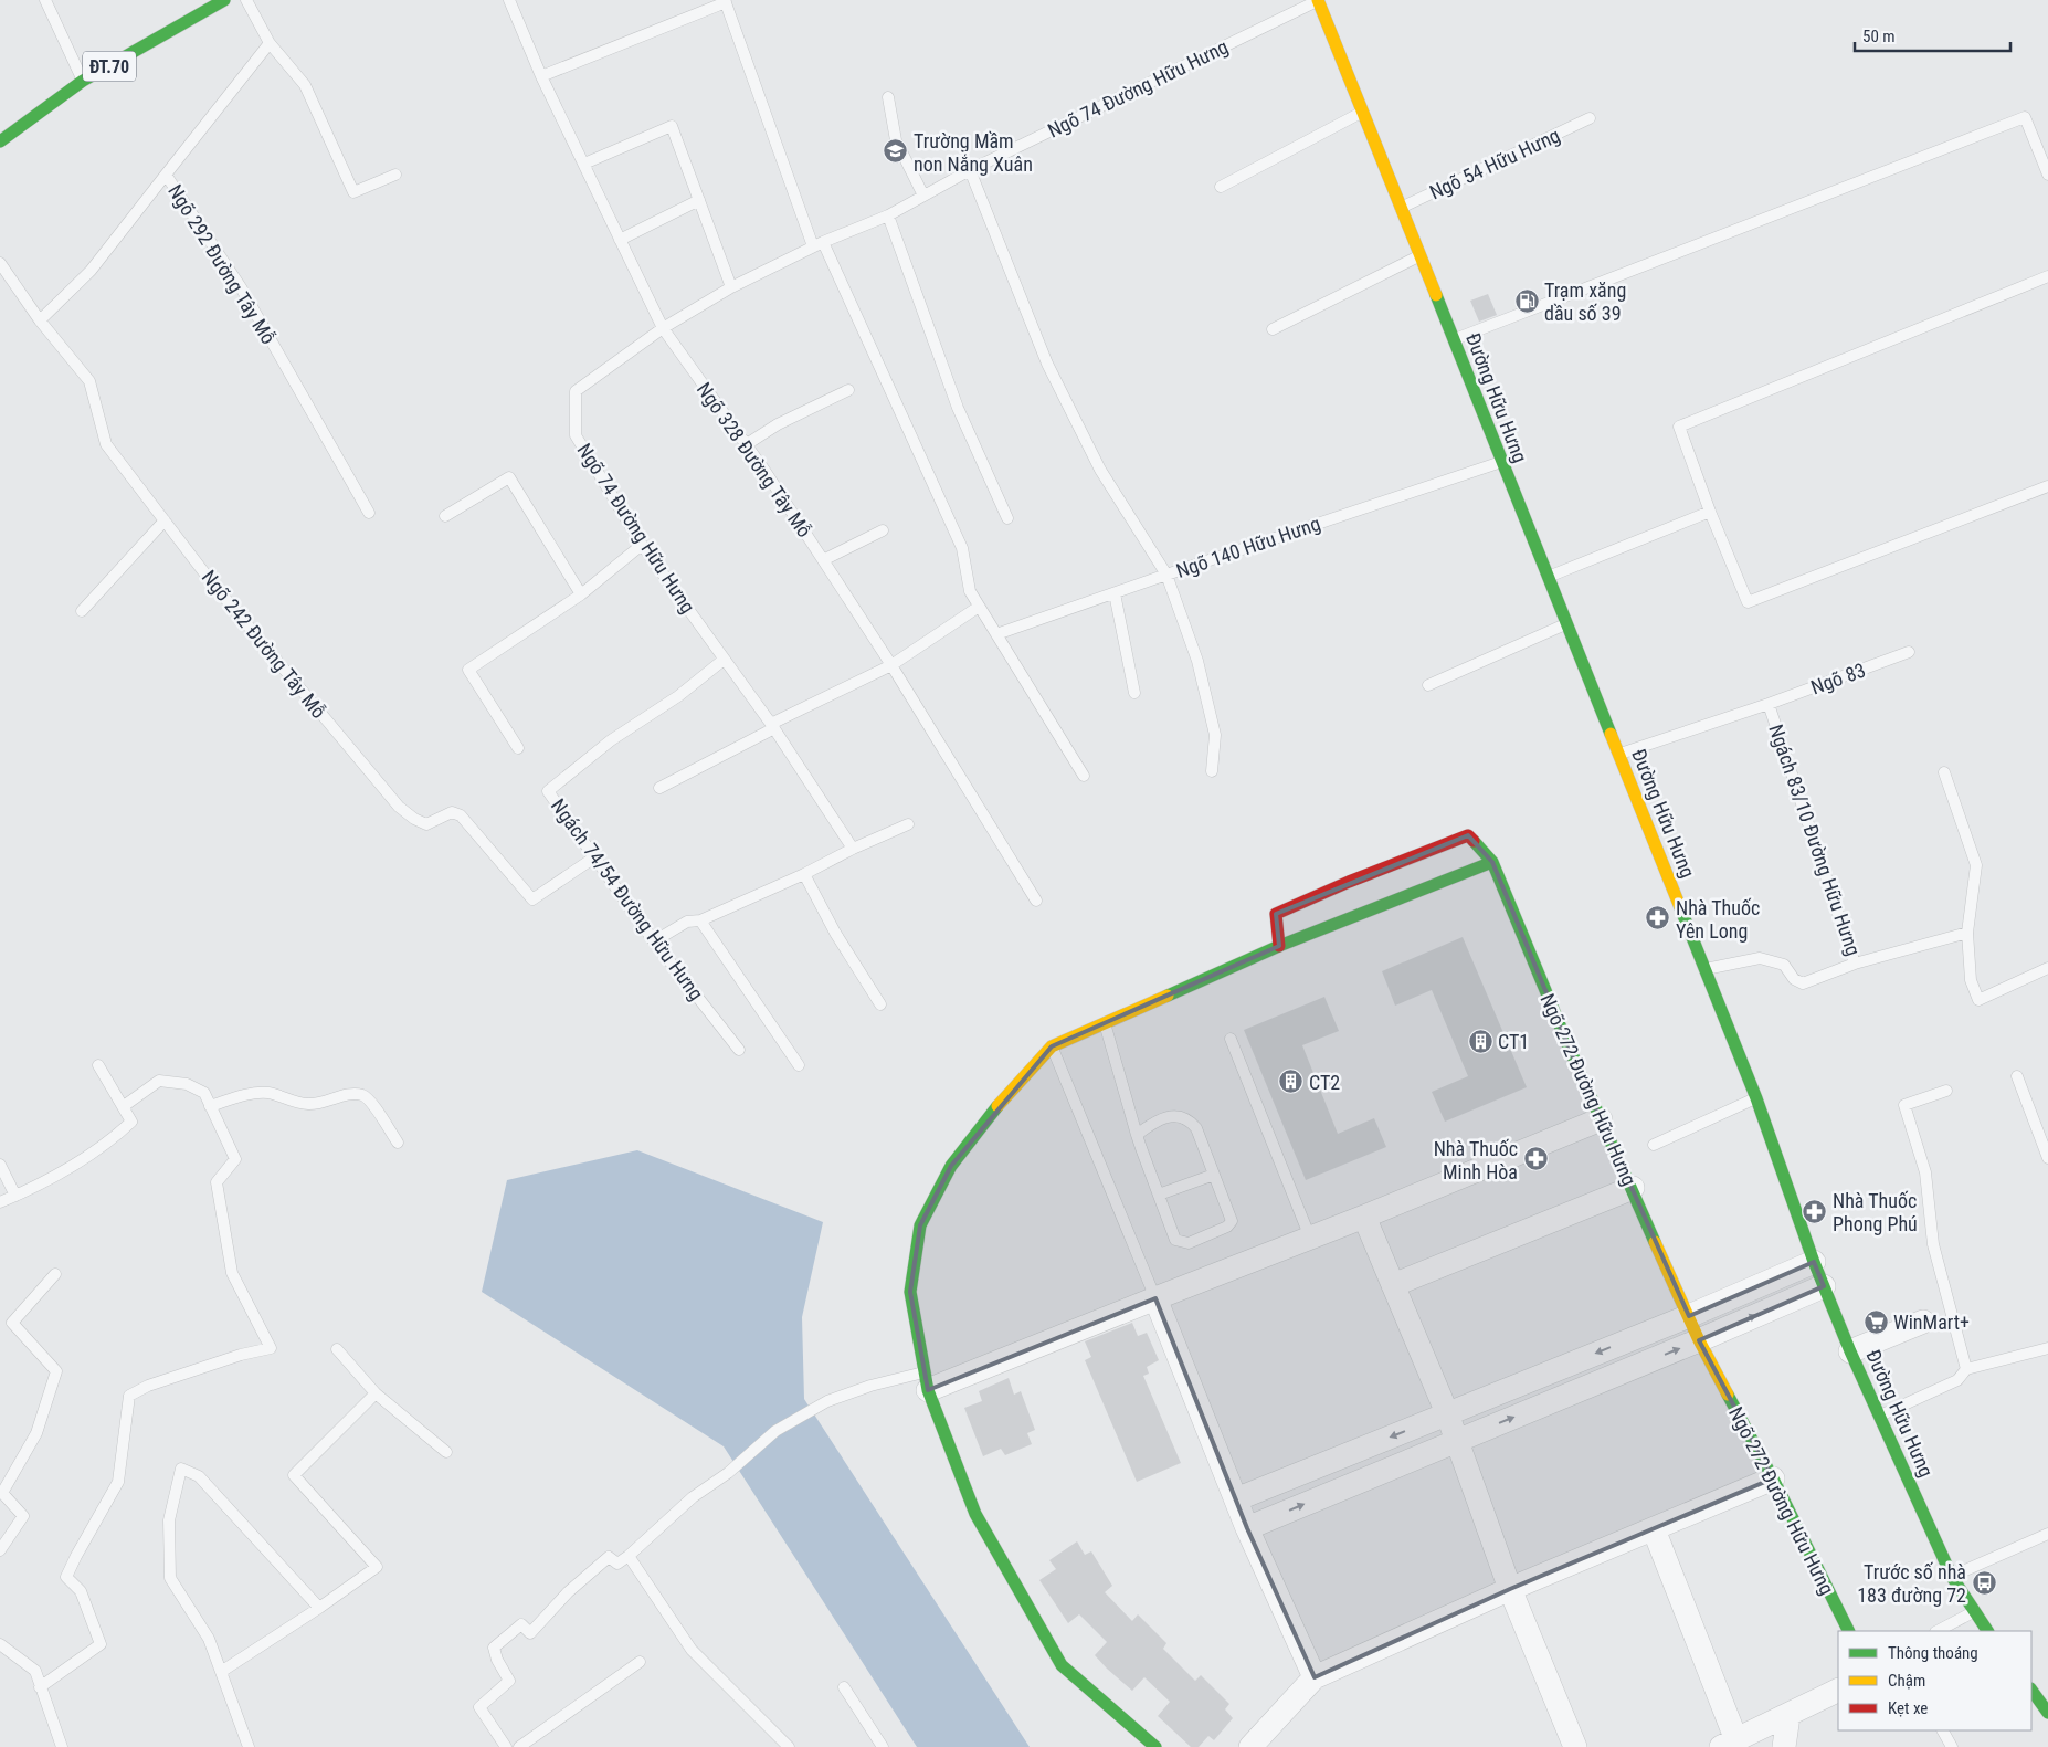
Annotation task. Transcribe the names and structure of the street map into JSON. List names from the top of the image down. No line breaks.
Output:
{"streets":{"street":["ĐT.70","Đường Hữu Hưng","Ngõ 272 Đường Hữu Hưng"],"lane":["Ngõ 74 Đường Hữu Hưng","Ngõ 54 Hữu Hưng","Ngõ 292 Đường Tây Mỗ","Ngõ 328 Đường Tây Mỗ","Ngõ 140 Hữu Hưng","Ngõ 242 Đường Tây Mỗ","Ngõ 83","Ngách 83/10 Đường Hữu Hưng","Ngách 74/54 Đường Hữu Hưng"]},"crossings":[["Ngõ 74 Đường Hữu Hưng","Đường Hữu Hưng"],["Ngõ 74 Đường Hữu Hưng","Ngõ 328 Đường Tây Mỗ"],["Ngõ 74 Đường Hữu Hưng","Ngách 74/54 Đường Hữu Hưng"],["Ngõ 54 Hữu Hưng","Đường Hữu Hưng"],["Đường Hữu Hưng","Ngõ 140 Hữu Hưng"],["Đường Hữu Hưng","Ngõ 83"],["Ngõ 242 Đường Tây Mỗ","Ngách 74/54 Đường Hữu Hưng"],["Ngõ 83","Ngách 83/10 Đường Hữu Hưng"]],"places":{"school or university":["Trường Mầm non Nắng Xuân"],"fuel station":["Trạm xăng dầu số 39"],"pharmacy":["Nhà Thuốc Yên Long","Nhà Thuốc Minh Hòa","Nhà Thuốc Phong Phú"],"building":["CT1","CT2"],"supermarket":["WinMart+"],"bus stop":["Trước số nhà 183 đường 72"]},"legend":["Thông thoáng","Chậm","Kẹt xe"],"scale_bar":"50 m"}
